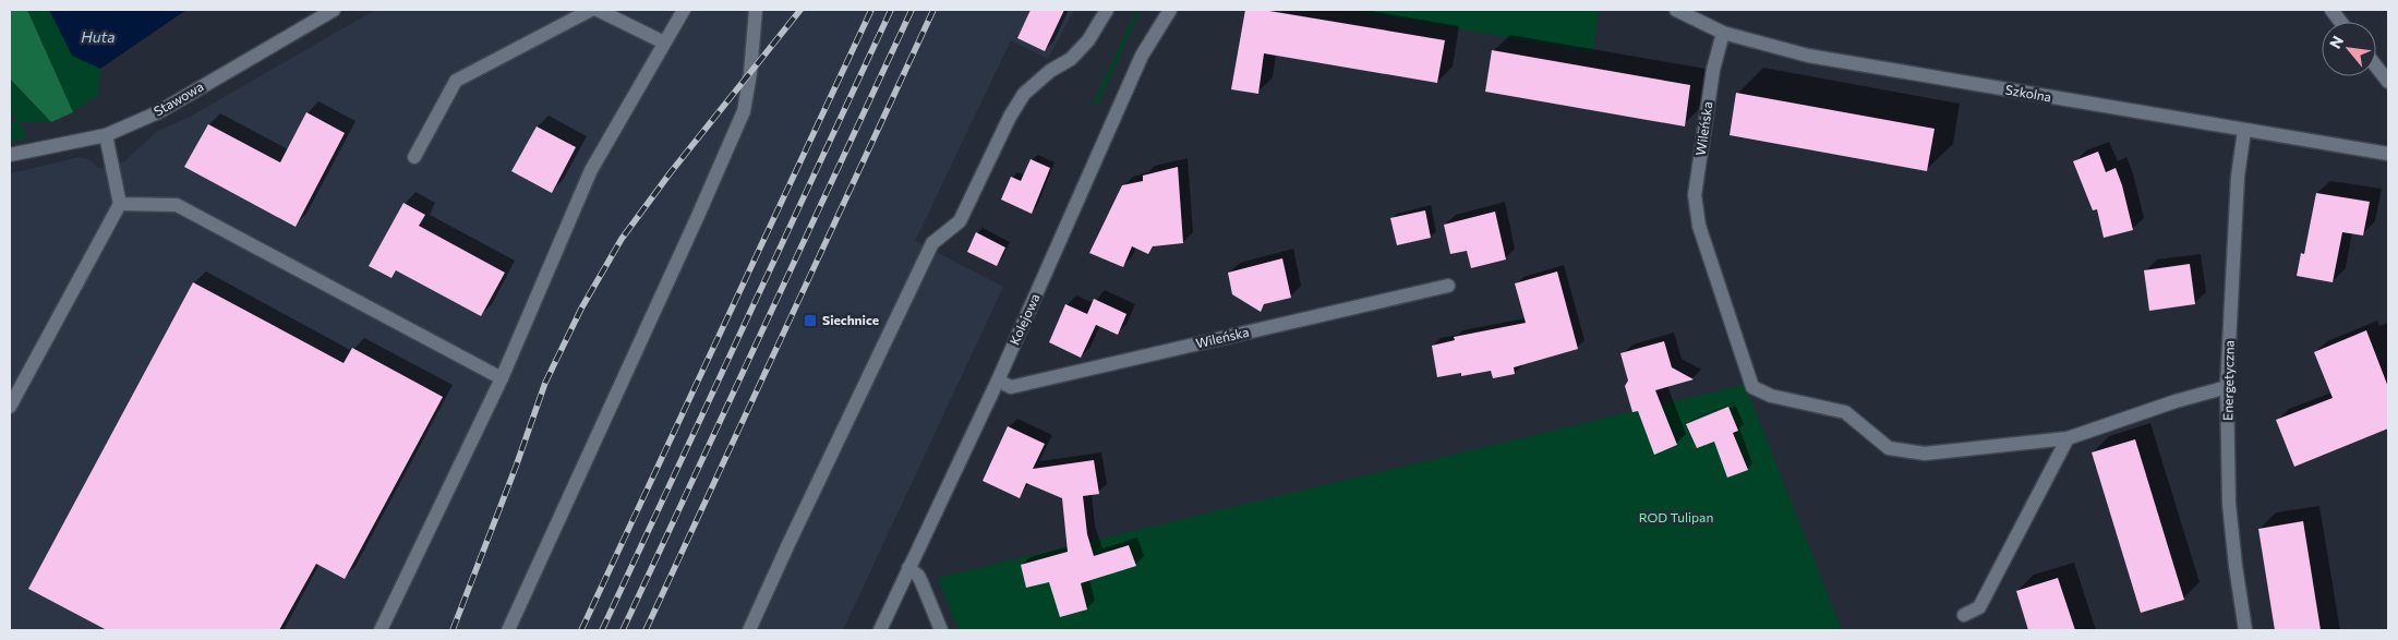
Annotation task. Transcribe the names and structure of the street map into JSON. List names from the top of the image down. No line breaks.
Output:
{"streets":{"street":["Szkolna","Stawowa","Wileńska","Kolejowa","Energetyczna"]},"crossings":[["Szkolna","Wileńska"],["Szkolna","Energetyczna"],["Wileńska","Kolejowa"]],"water":["Huta"],"parks":["ROD Tulipan"],"places":{"transit":["Siechnice"]},"north":"top left"}
